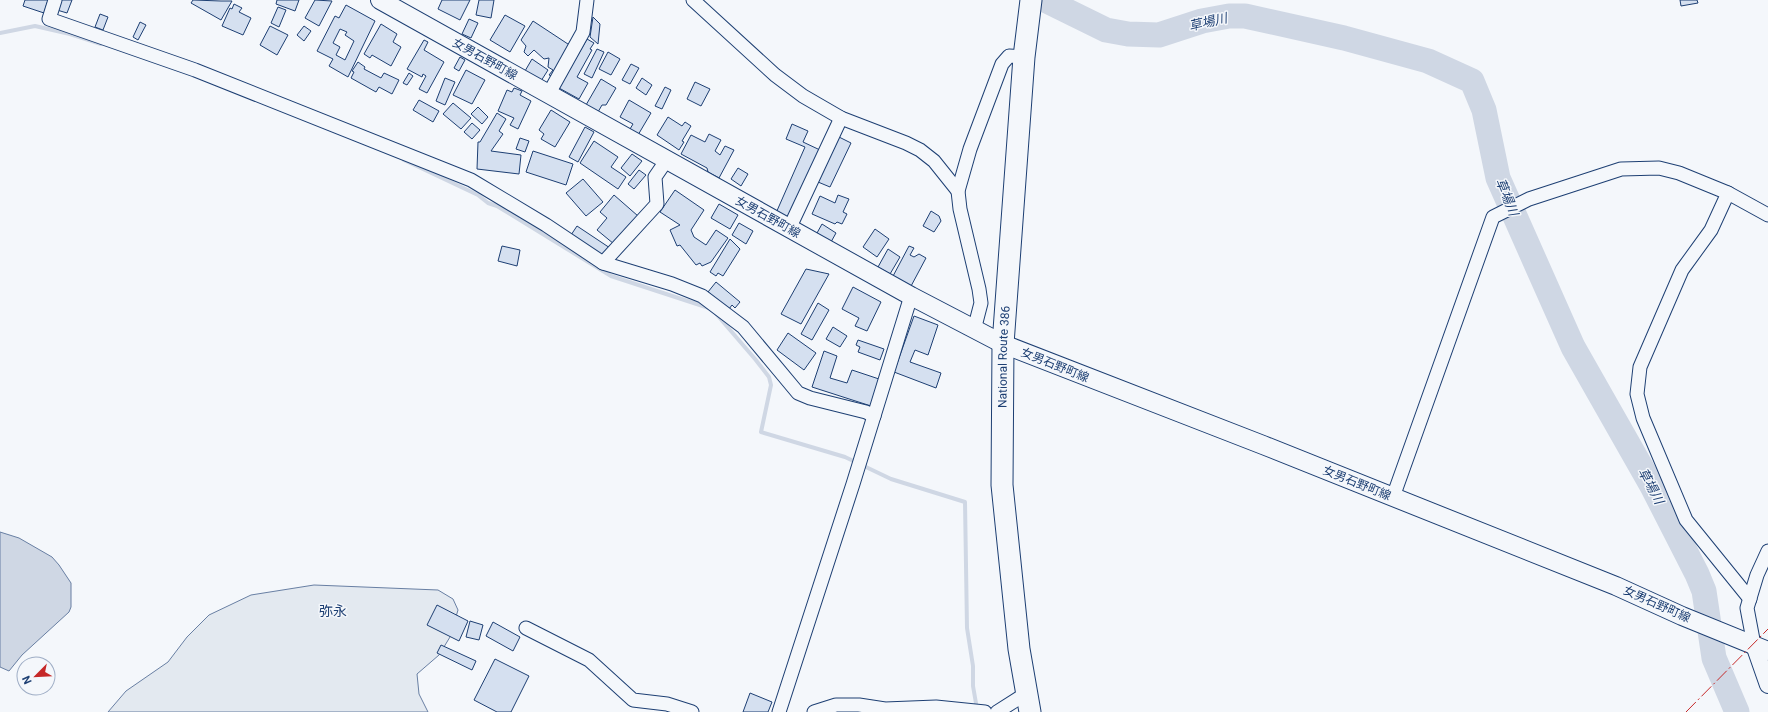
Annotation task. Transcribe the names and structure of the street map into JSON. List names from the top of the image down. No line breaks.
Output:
{"streets":{"highway":["National Route 386"],"main road":["女男石野町線"]},"crossings":[["女男石野町線","National Route 386"]],"districts":["弥永"],"water":["草場川"],"north":"bottom left"}
